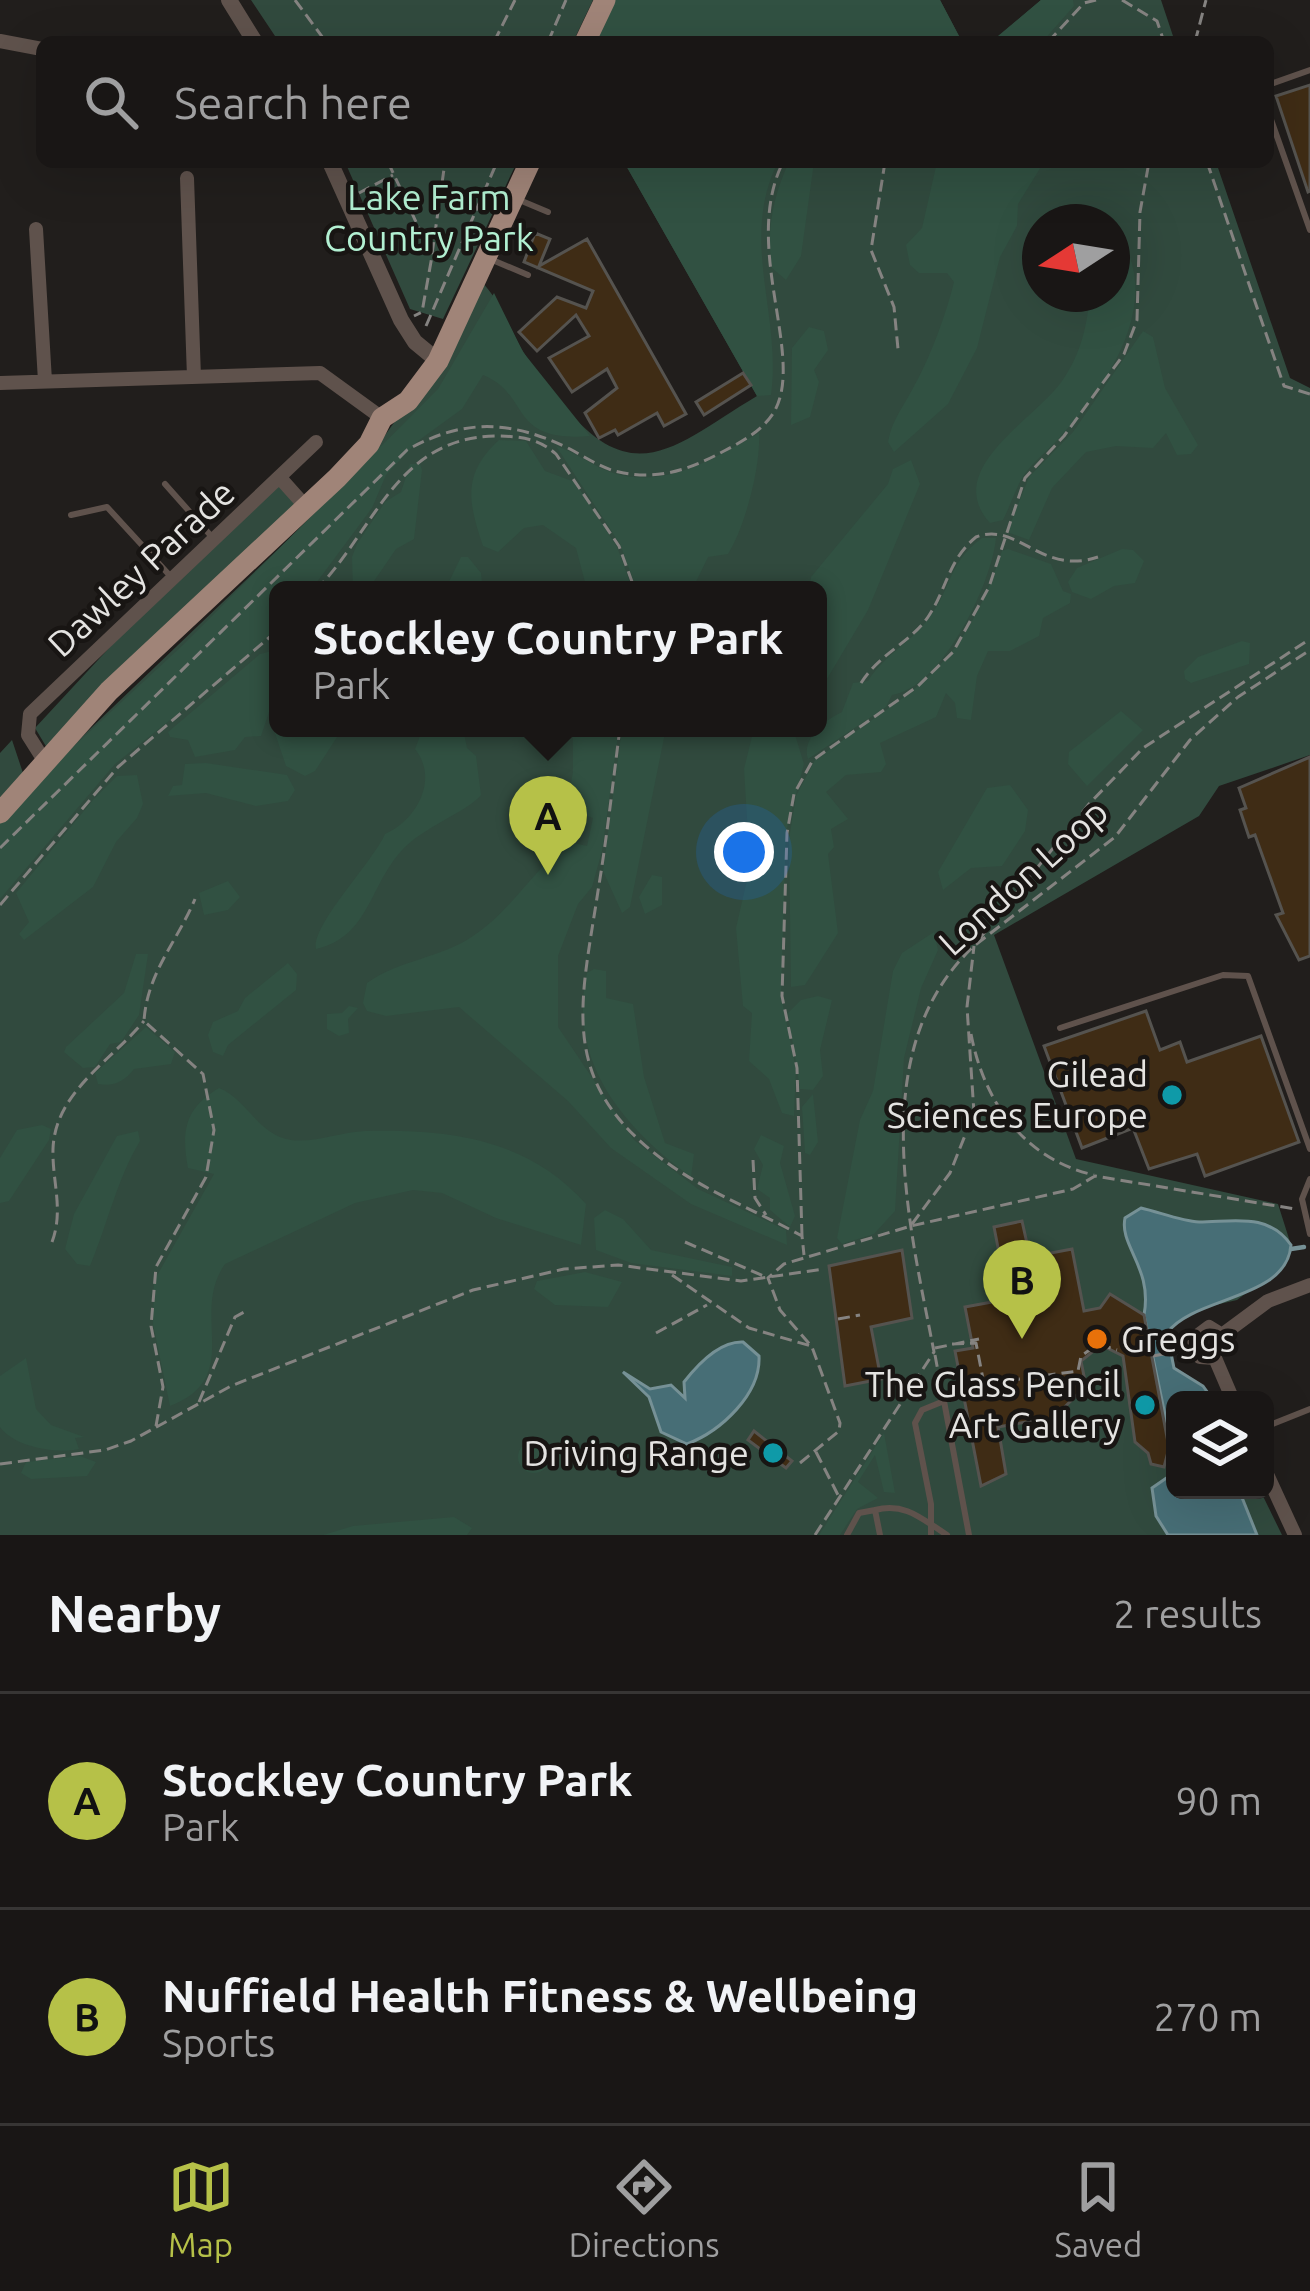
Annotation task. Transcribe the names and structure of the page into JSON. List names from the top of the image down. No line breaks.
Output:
{"streets":{"street":["Dawley Parade"],"path":["London Loop"]},"parks":["Lake Farm Country Park"],"places":["Gilead Sciences Europe","Greggs","The Glass Pencil Art Gallery","Driving Range"],"north":"left","page":{"search":"Search here","popup":["Stockley Country Park","Park"],"pins":["A","B"],"heading":["Nearby","2 results"],"list":[{"mark":"A","name":"Stockley Country Park","note":"Park","value":"90 m"},{"mark":"B","name":"Nuffield Health Fitness & Wellbeing","note":"Sports","value":"270 m"}],"nav":["Map","Directions","Saved"]}}
